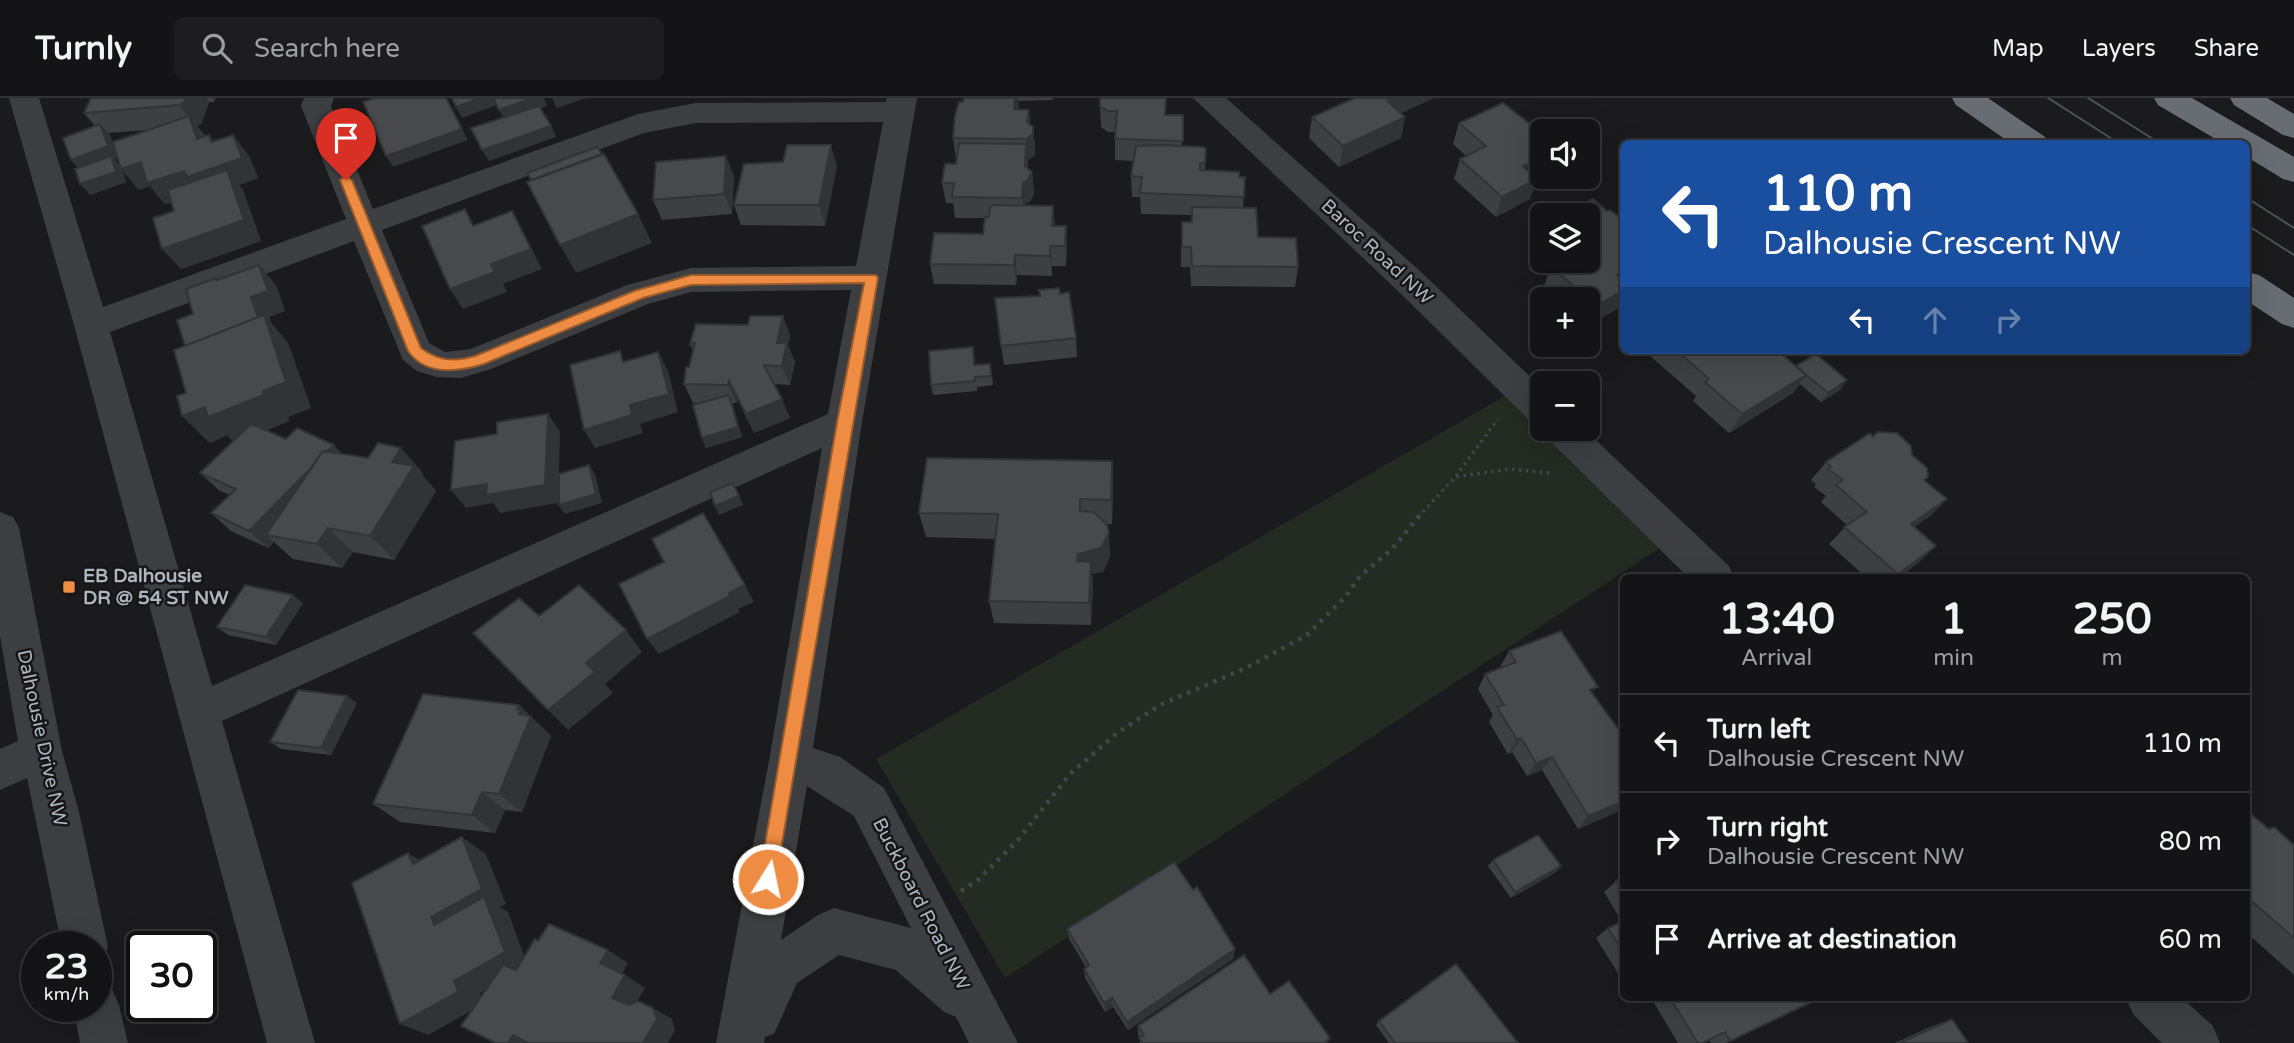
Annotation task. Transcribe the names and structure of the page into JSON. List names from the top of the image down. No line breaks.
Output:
{"streets":{"street":["Baroc Road NW","Dalhousie Drive NW","Buckboard Road NW"]},"places":{"transit":["EB Dalhousie DR @ 54 ST NW"]},"page":{"header":"Turnly","search":"Search here","nav":["Map","Layers","Share"],"map_buttons":["+","−"],"turn":["110 m","Dalhousie Crescent NW"],"eta":["13:40","Arrival","1","min","250","m"],"list":[{"name":"Turn left","note":"Dalhousie Crescent NW","value":"110 m"},{"name":"Turn right","note":"Dalhousie Crescent NW","value":"80 m"},{"name":"Arrive at destination","value":"60 m"}],"speed":"23 km/h","limit":"30"}}
